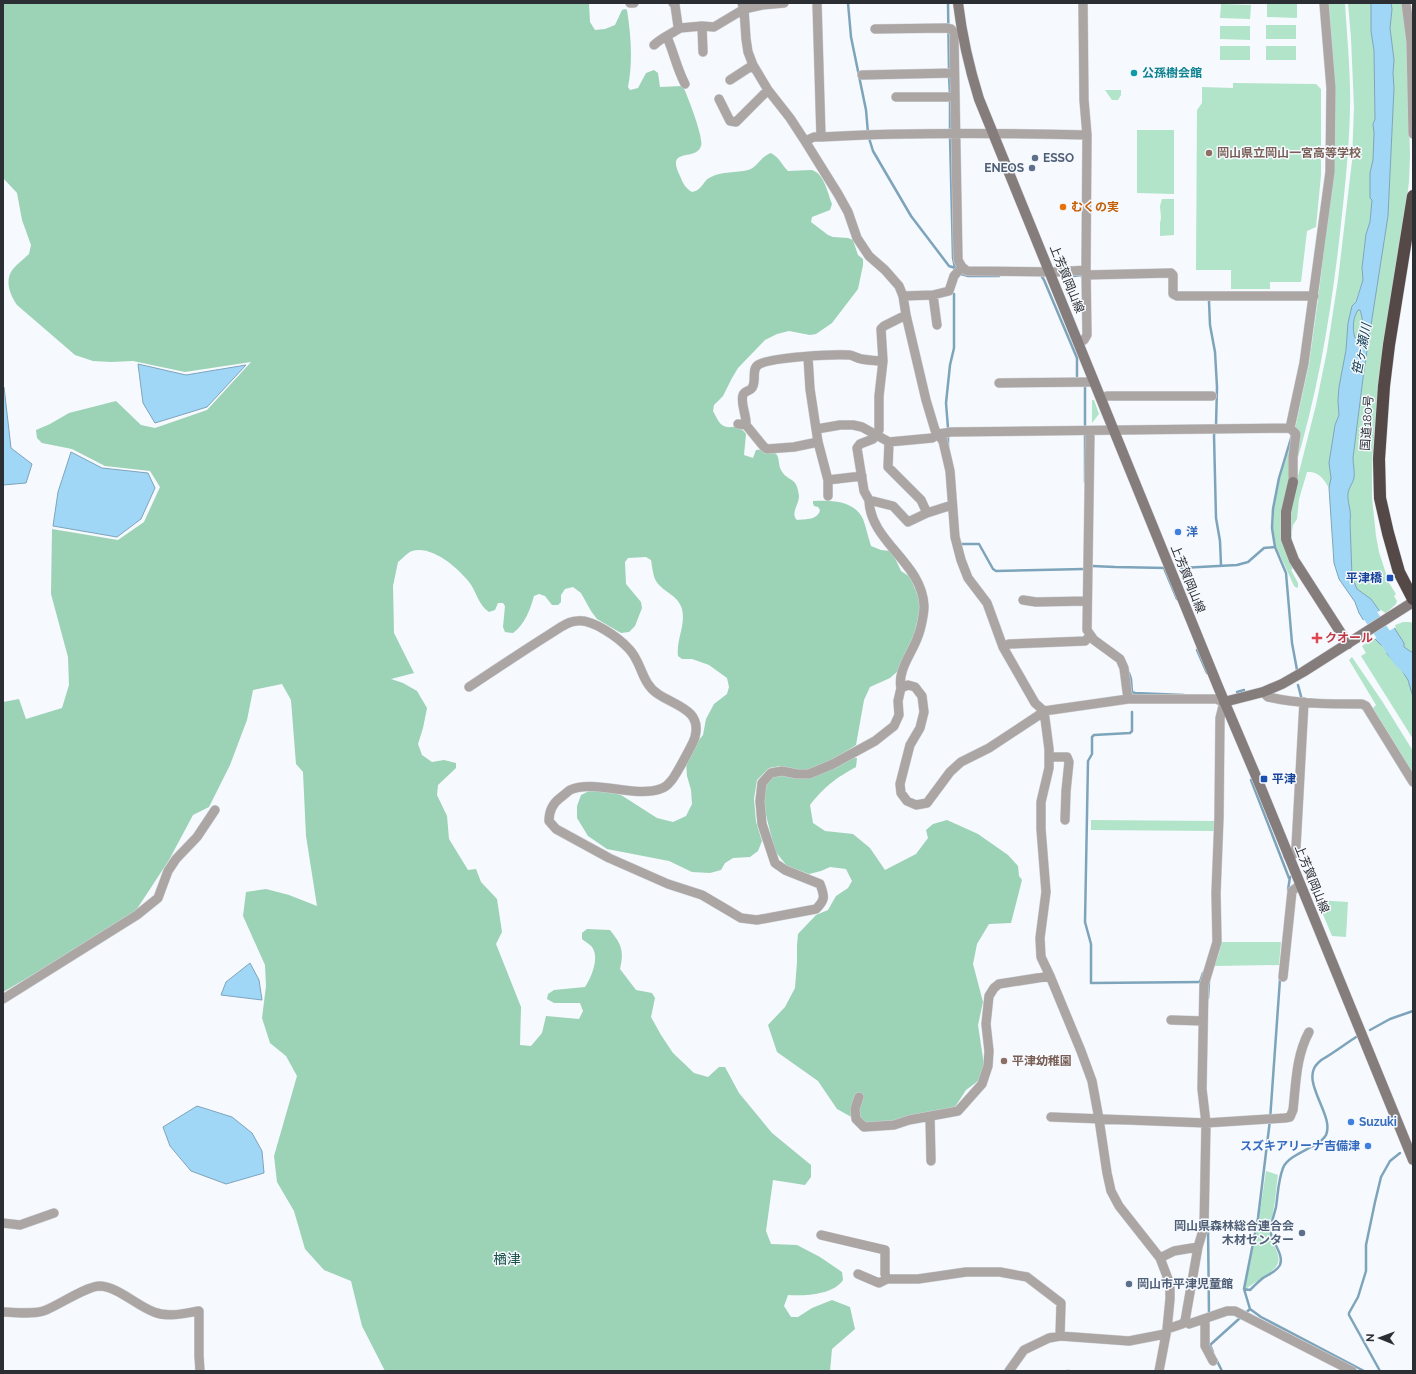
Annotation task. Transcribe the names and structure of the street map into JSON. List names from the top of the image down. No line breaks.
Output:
{"streets":{"highway":["国道180号"],"main road":["上芳賀岡山線"]},"districts":["楢津"],"water":["笹ヶ瀬川"],"places":{"other":["公孫樹会館","岡山県立岡山一宮高等学校","ESSO","ENEOS","むくの実","洋","平津幼稚園","Suzuki","スズキアリーナ吉備津","岡山県森林総合連合会 木材センター","岡山市平津児童館"],"transit":["平津橋","平津"],"health":["クオール"]},"north":"left"}
